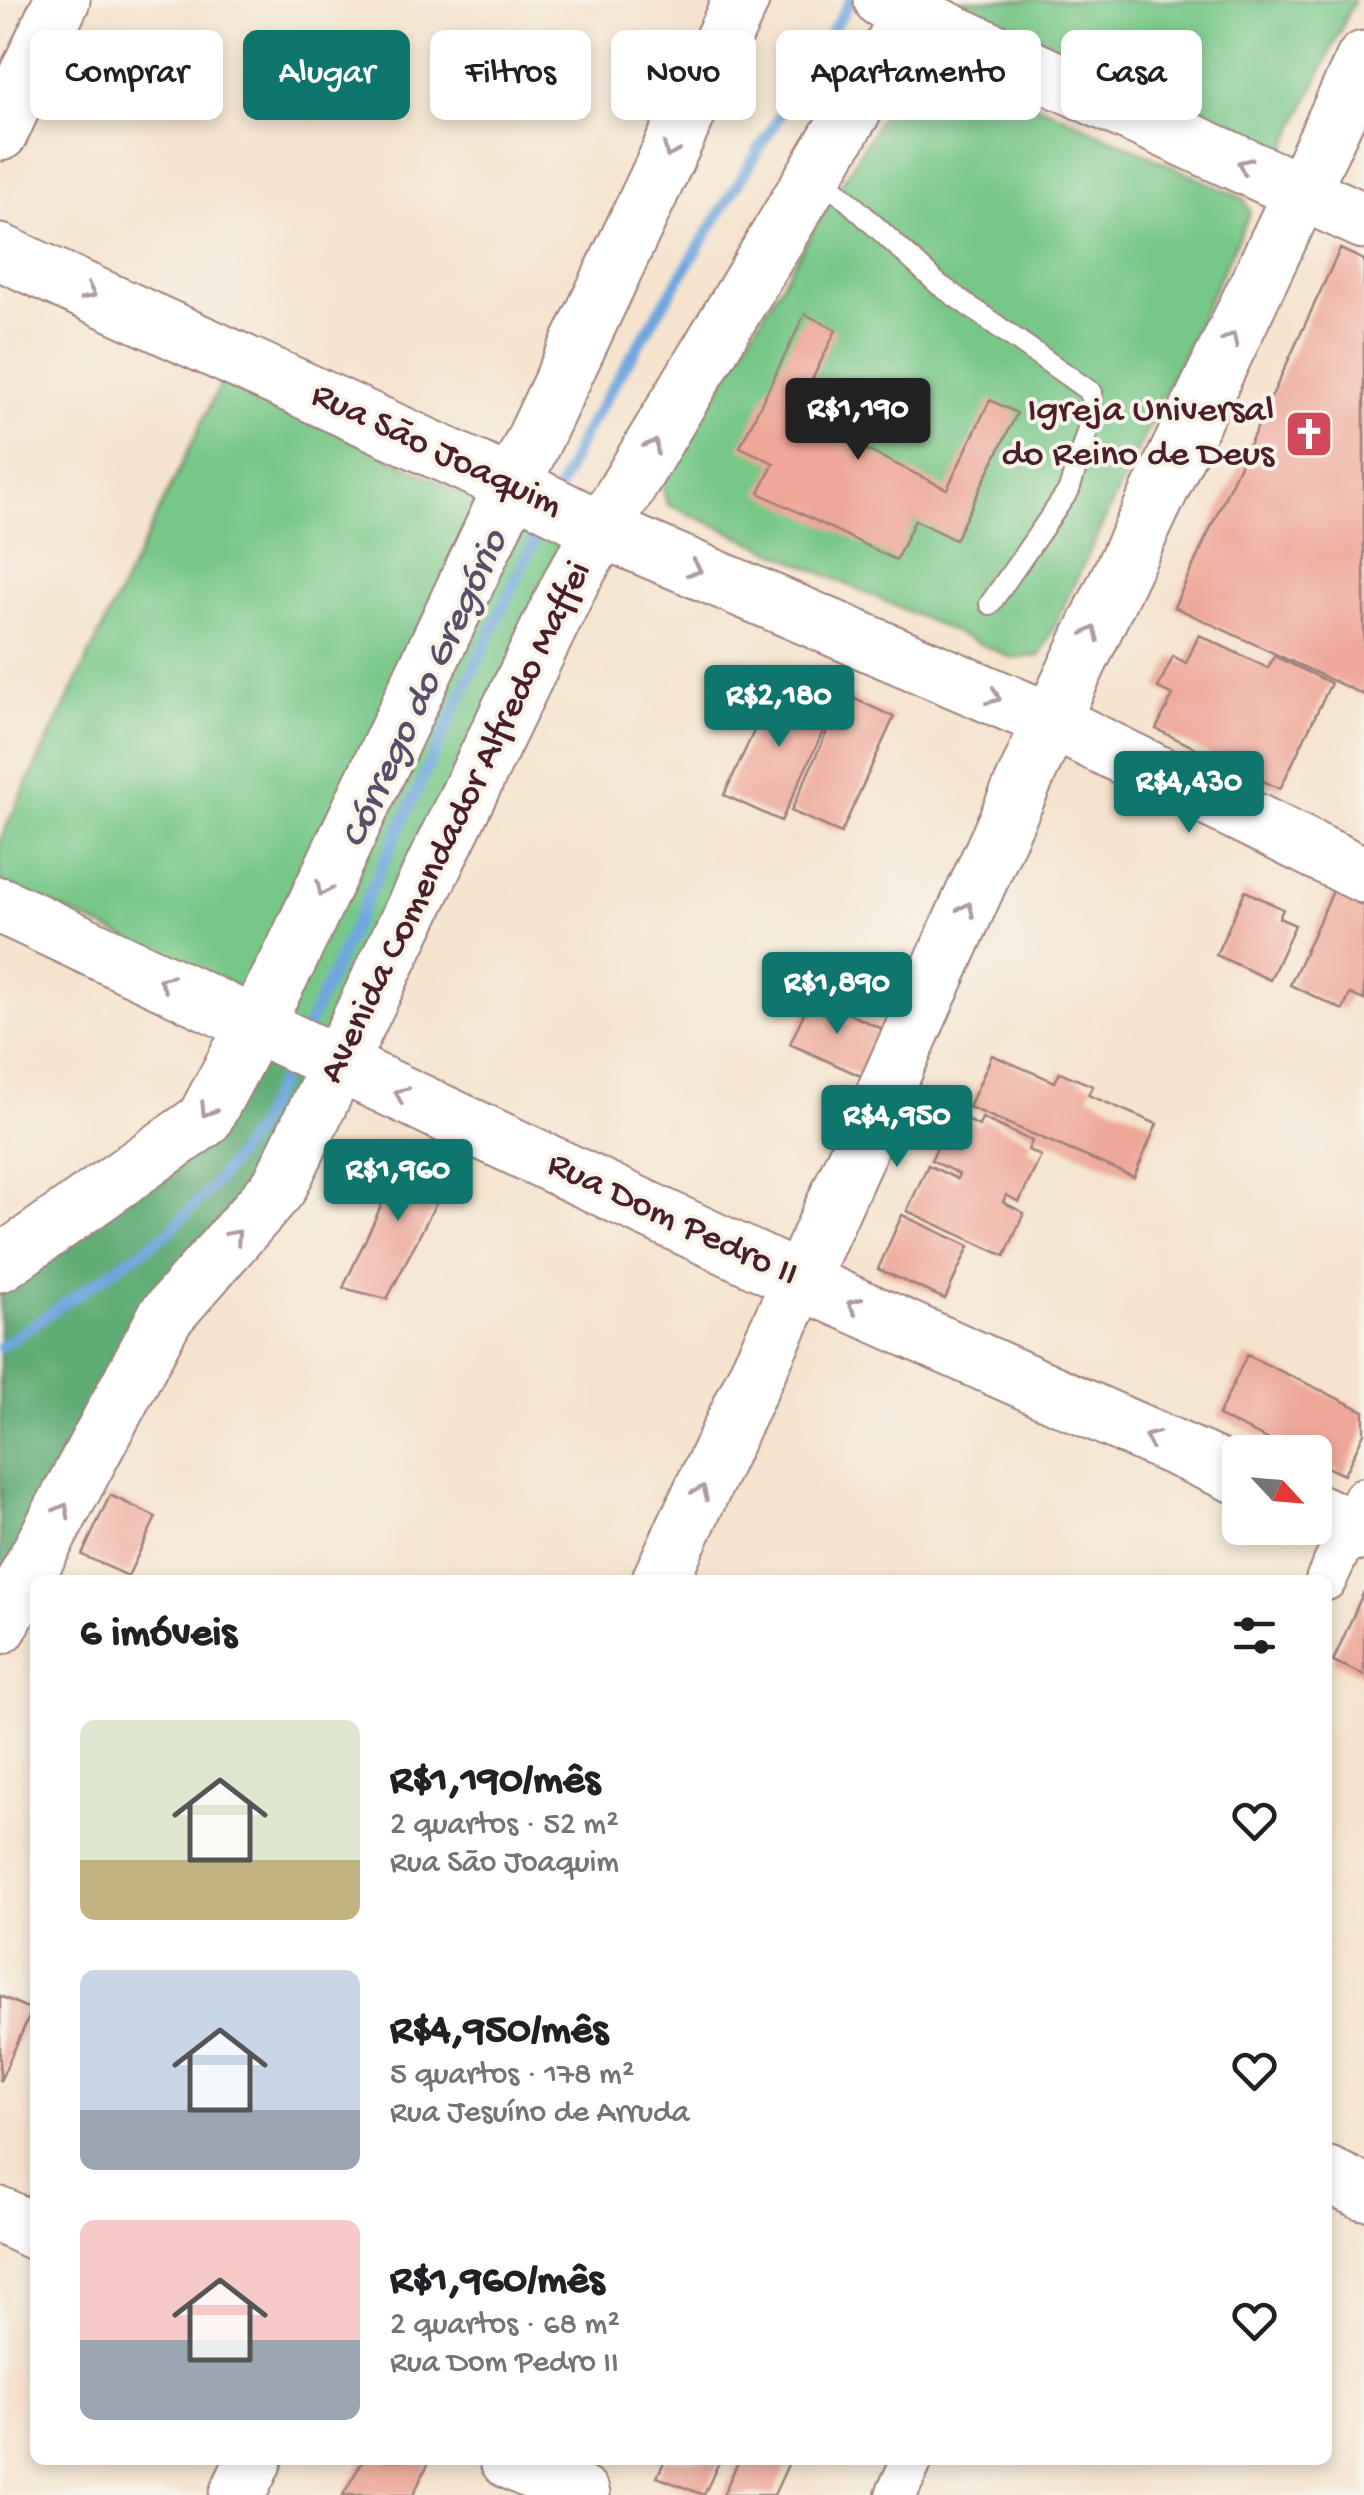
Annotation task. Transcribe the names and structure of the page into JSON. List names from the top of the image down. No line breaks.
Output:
{"streets":{"main road":["Rua São Joaquim","Avenida Comendador Alfredo Maffei","Rua Dom Pedro II"]},"crossings":[["Rua São Joaquim","Avenida Comendador Alfredo Maffei"],["Avenida Comendador Alfredo Maffei","Rua Dom Pedro II"]],"one_way":["Rua São Joaquim","Rua Dom Pedro II"],"water":["Córrego do Gregório"],"places":{"church":["Igreja Universal do Reino de Deus"]},"north":"bottom right","page":{"chip":["Comprar","Alugar","Filtros","Novo","Apartamento","Casa"],"price":["R$1,190","R$2,180","R$4,430","R$1,890","R$4,950","R$1,960"],"heading":"6 imóveis","list":[{"name":"R$1,190/mês","note":"2 quartos · 52 m² · Rua São Joaquim"},{"name":"R$4,950/mês","note":"5 quartos · 178 m² · Rua Jesuíno de Arruda"},{"name":"R$1,960/mês","note":"2 quartos · 68 m² · Rua Dom Pedro II"}]}}
